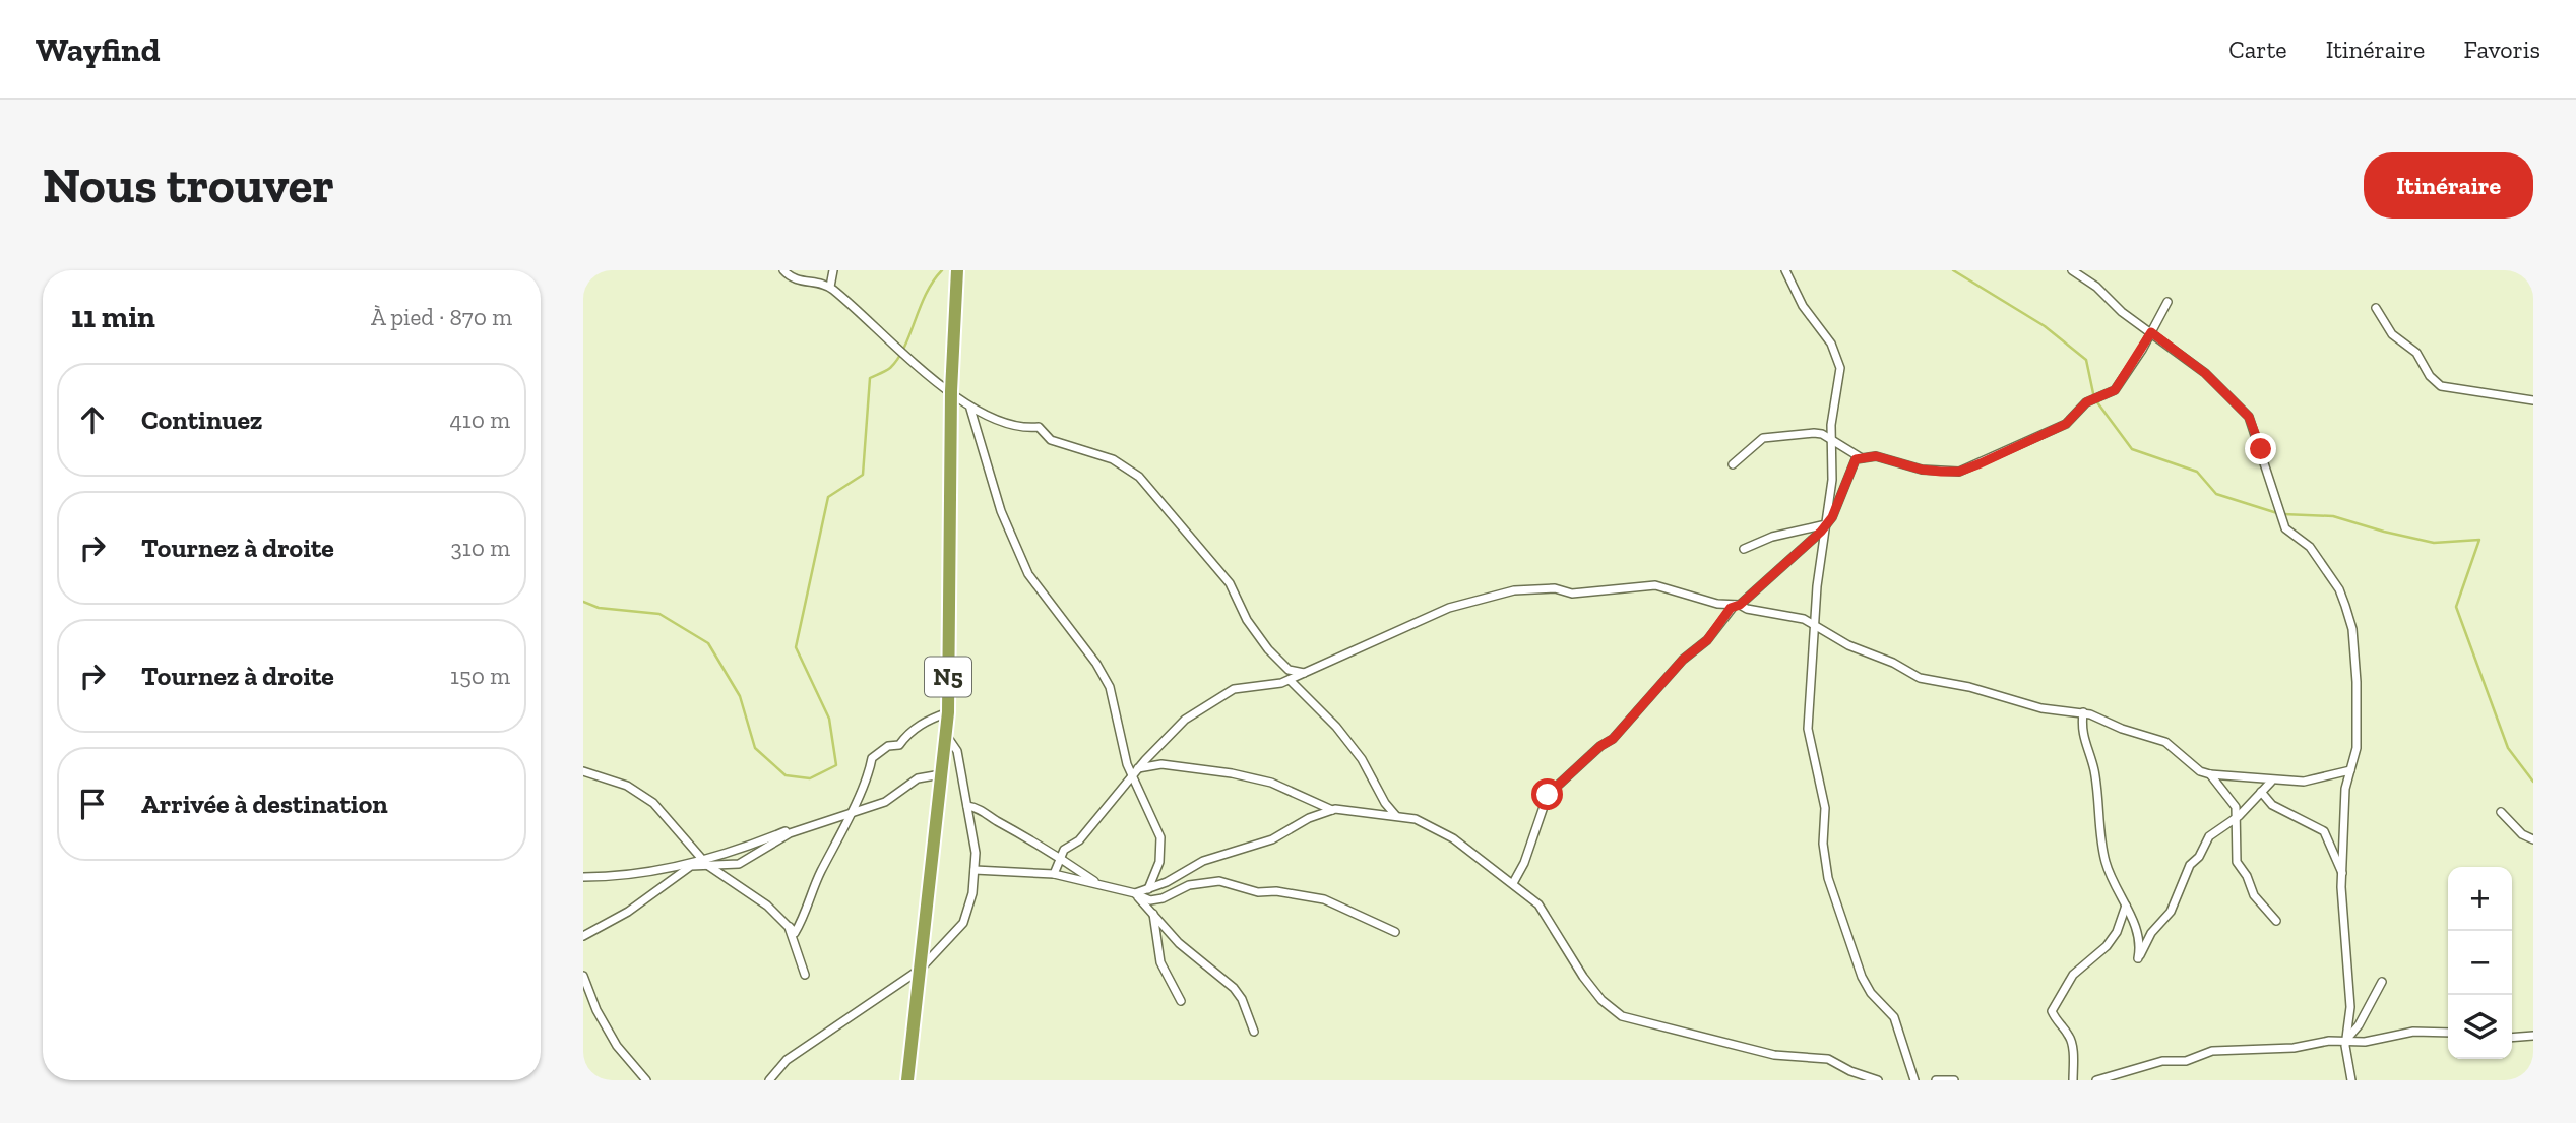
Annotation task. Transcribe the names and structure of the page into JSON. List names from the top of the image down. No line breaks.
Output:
{"streets":{"highway":["N5"]},"page":{"header":"Wayfind","nav":["Carte","Itinéraire","Favoris"],"buttons":"Itinéraire","title":"Nous trouver","heading":["11 min","À pied · 870 m"],"list":[["Continuez","410 m"],["Tournez à droite","310 m"],["Tournez à droite","150 m"],"Arrivée à destination"],"map_buttons":["+","−"]}}
